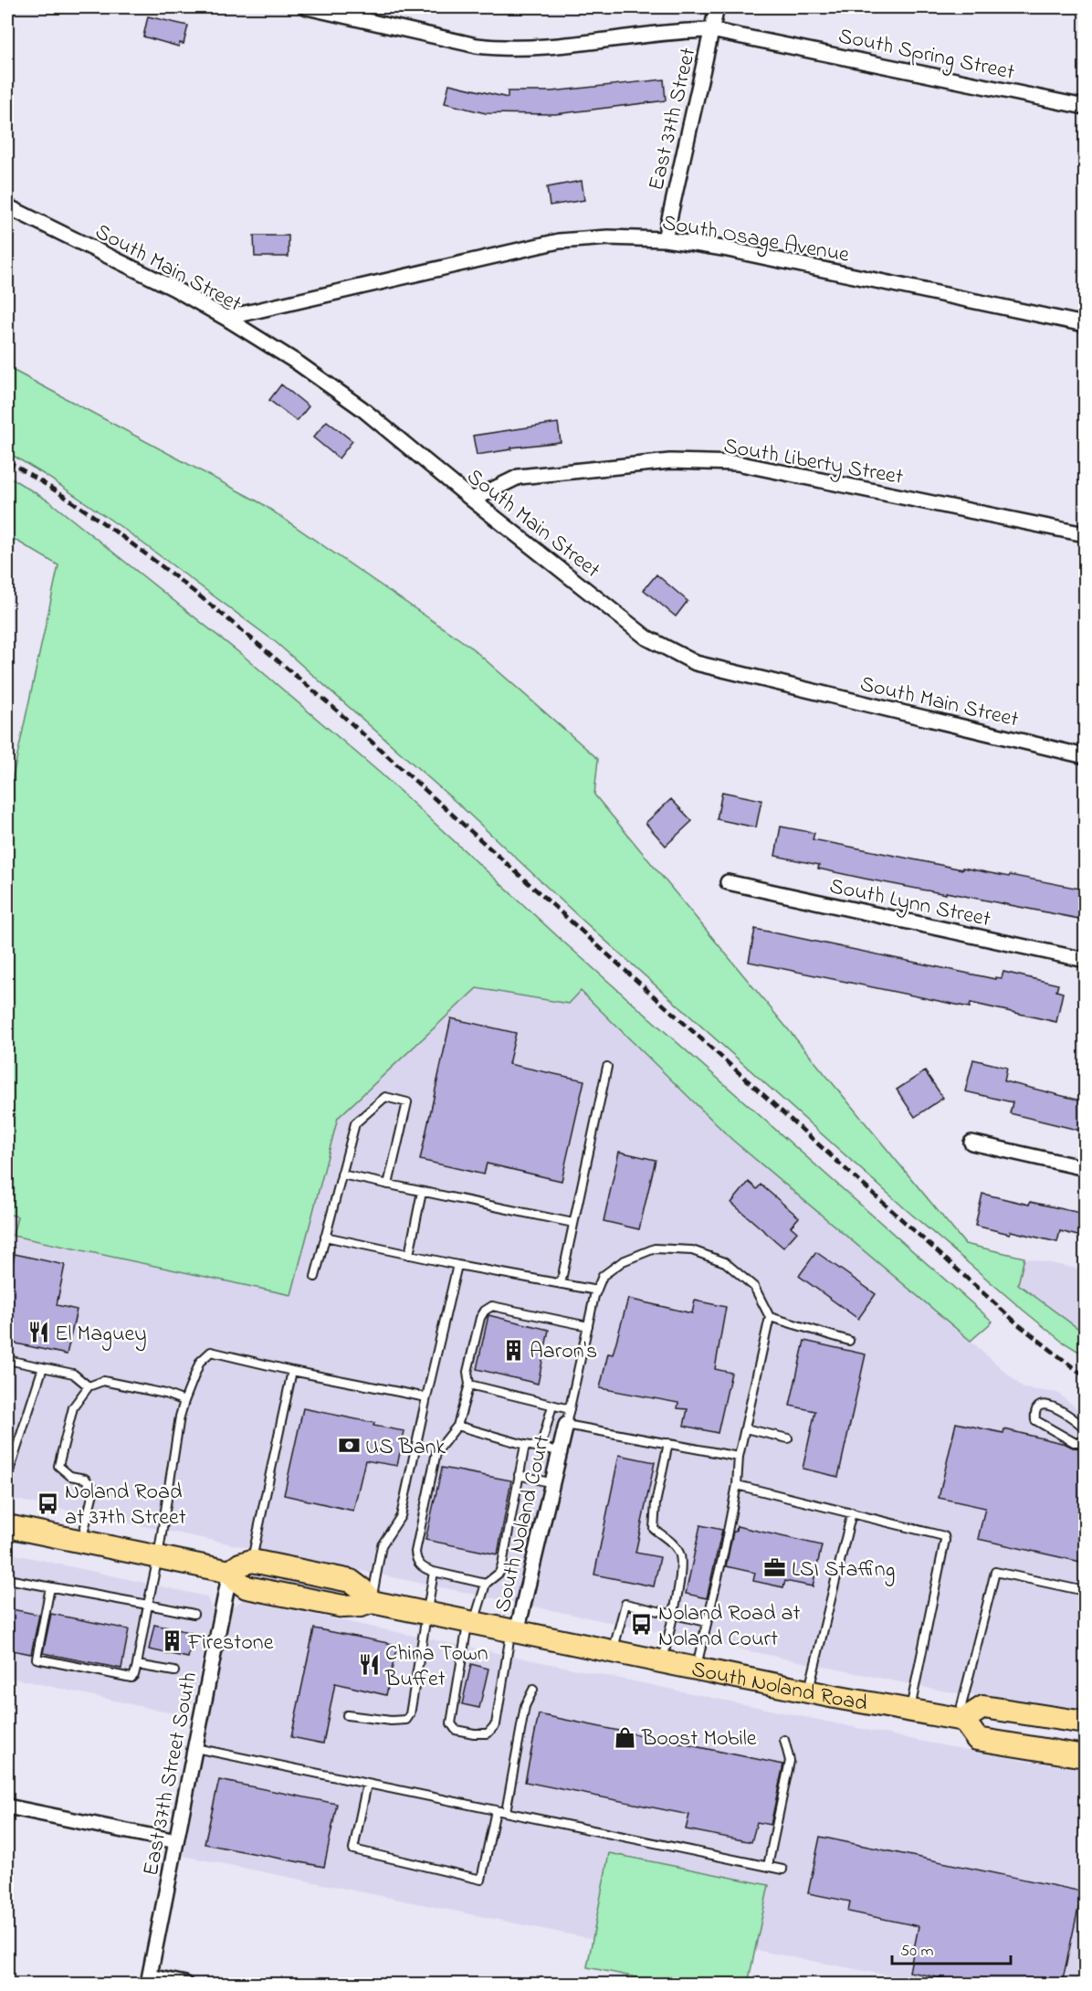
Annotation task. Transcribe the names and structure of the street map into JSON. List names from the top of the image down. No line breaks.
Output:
{"streets":{"main road":["South Noland Road"],"street":["South Spring Street","East 37th Street","South Osage Avenue","South Main Street","South Liberty Street","South Lynn Street","South Noland Court","East 37th Street South"]},"crossings":[["South Spring Street","East 37th Street"],["East 37th Street","South Osage Avenue"],["South Osage Avenue","South Main Street"],["South Main Street","South Liberty Street"],["South Noland Court","South Noland Road"],["South Noland Road","East 37th Street South"]],"places":{"restaurant":["El Maguey","China Town Buffet"],"building":["Aaron's","Firestone"],"bank":["US Bank"],"bus stop":["Noland Road at 37th Street","Noland Road at Noland Court"],"office":["LSI Staffing"],"shop":["Boost Mobile"]},"scale_bar":"50 m"}
